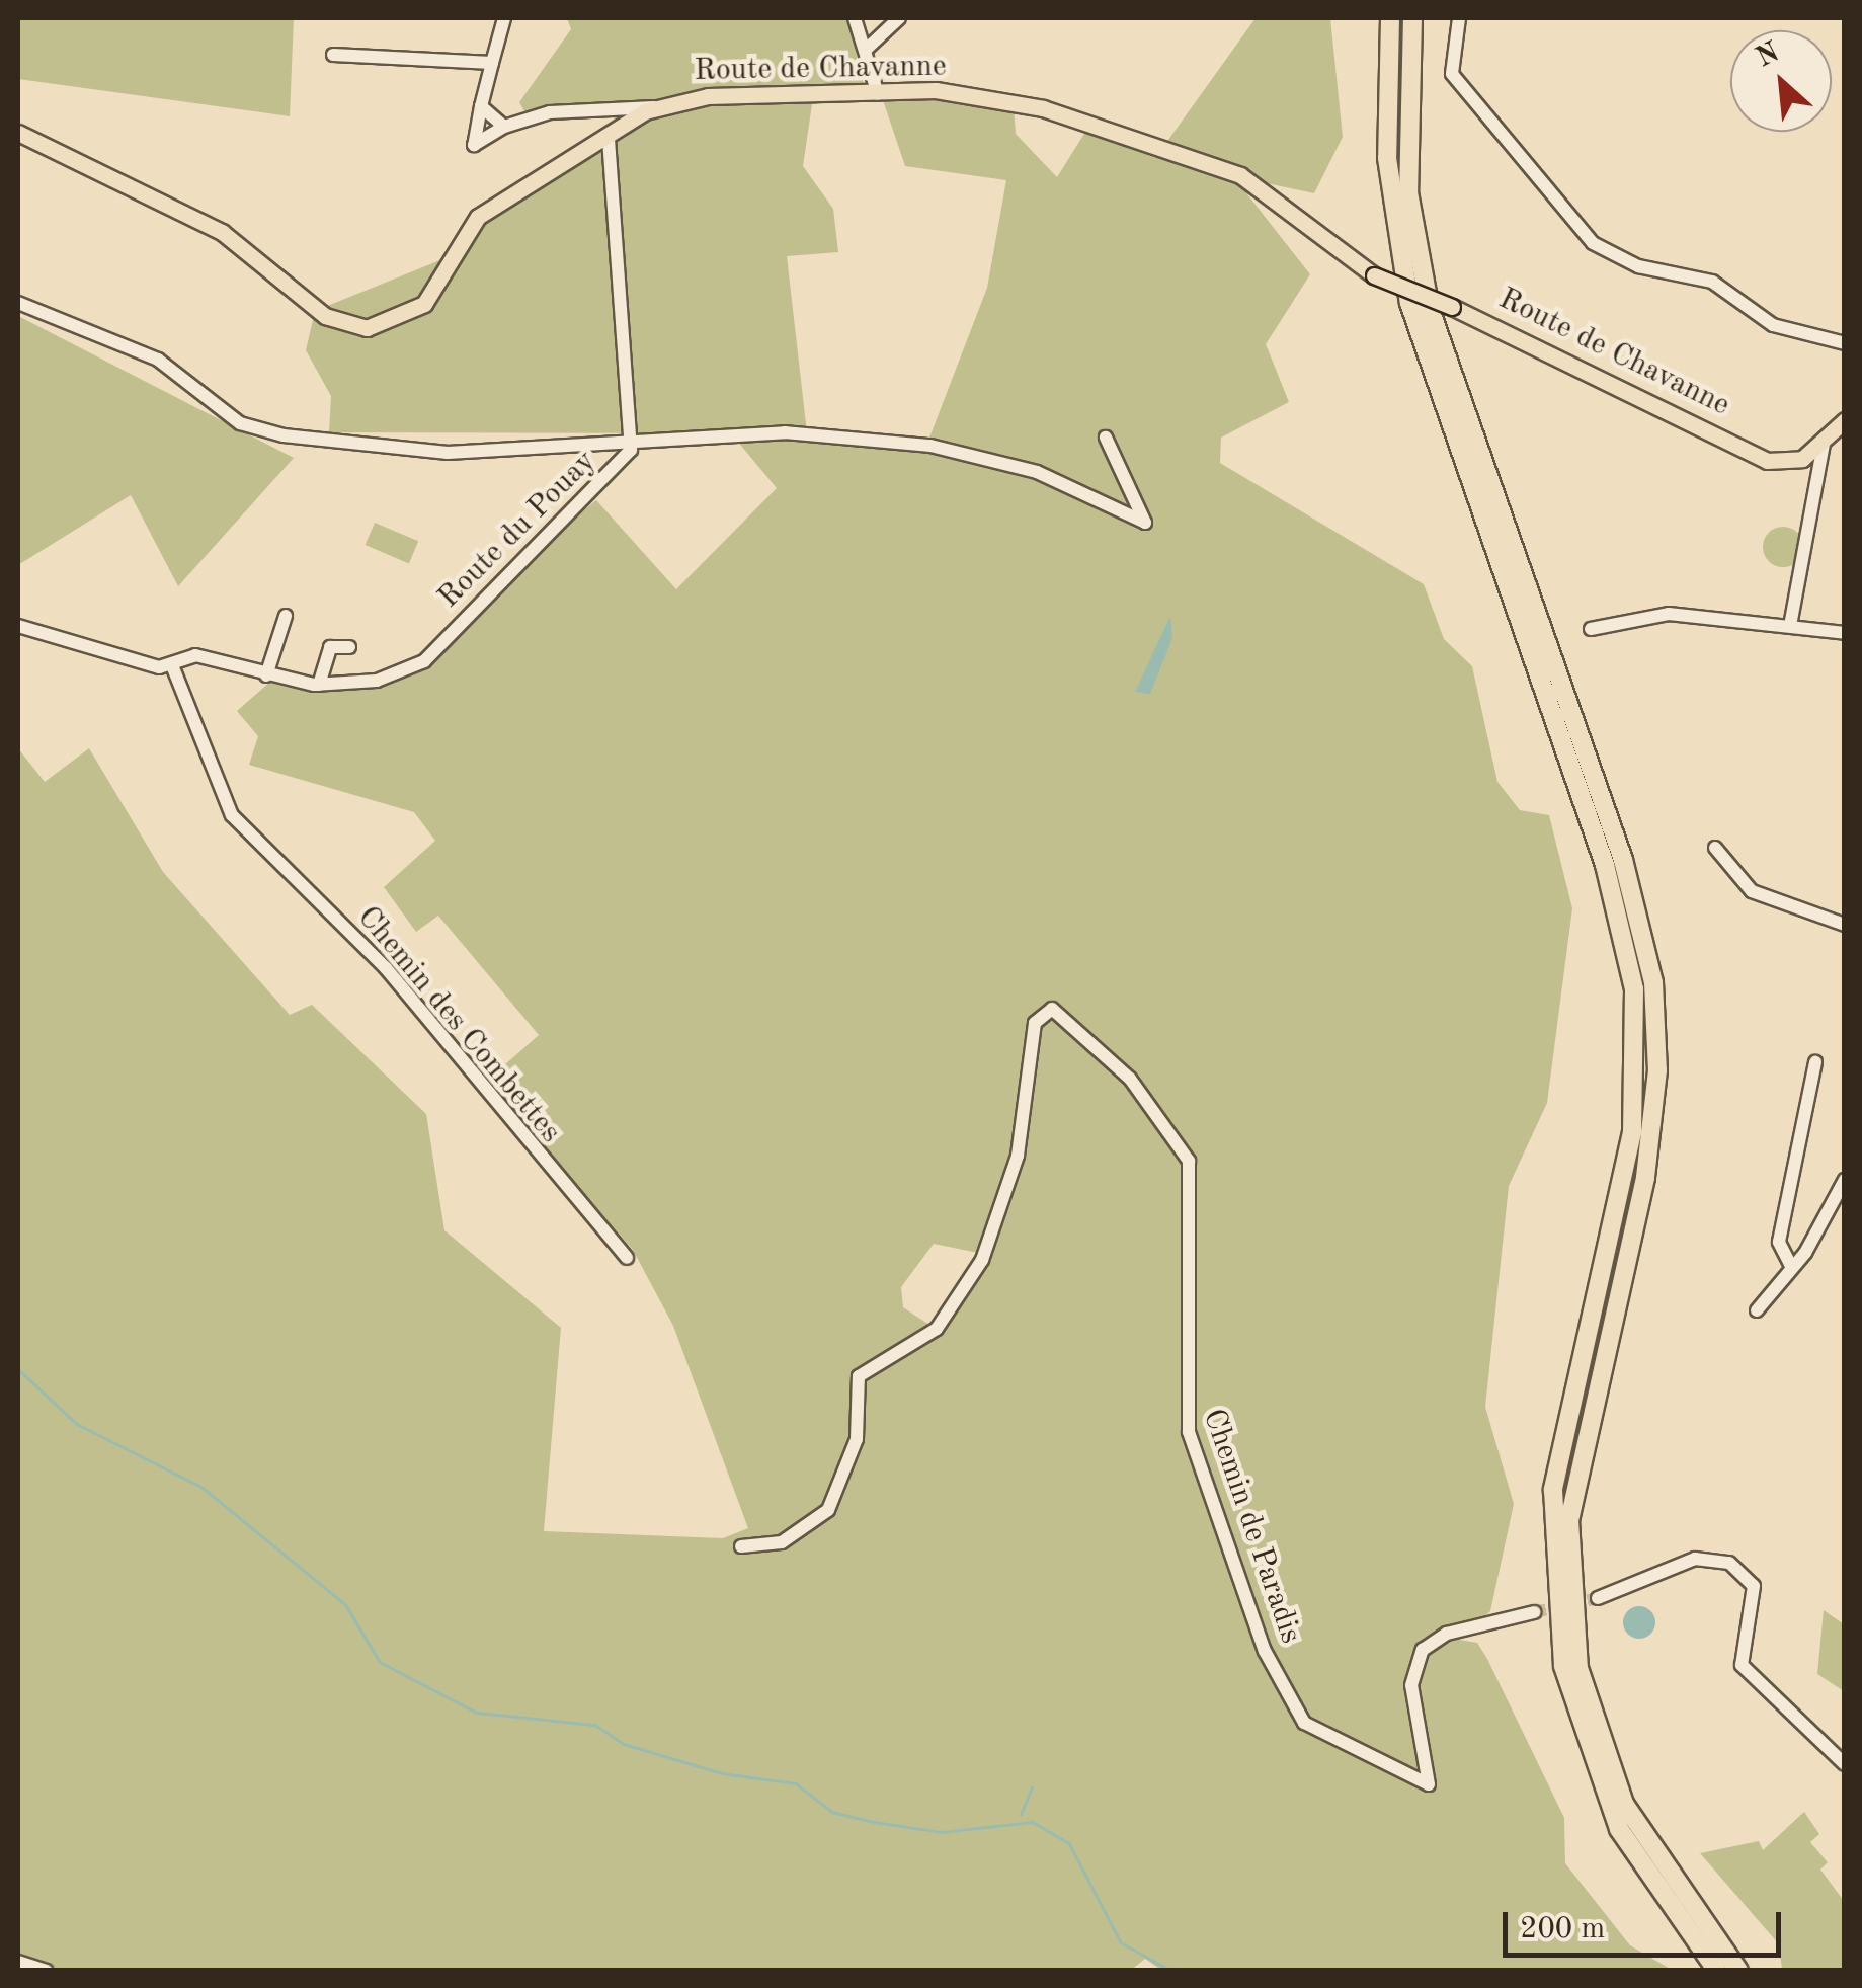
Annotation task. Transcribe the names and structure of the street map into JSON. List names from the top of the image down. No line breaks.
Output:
{"streets":{"main road":["Route de Chavanne"],"street":["Route du Pouay","Chemin des Combettes","Chemin de Paradis"]},"crossings":[["Route de Chavanne","Route du Pouay"],["Route du Pouay","Chemin des Combettes"]],"scale_bar":"200 m","north":"top left"}
